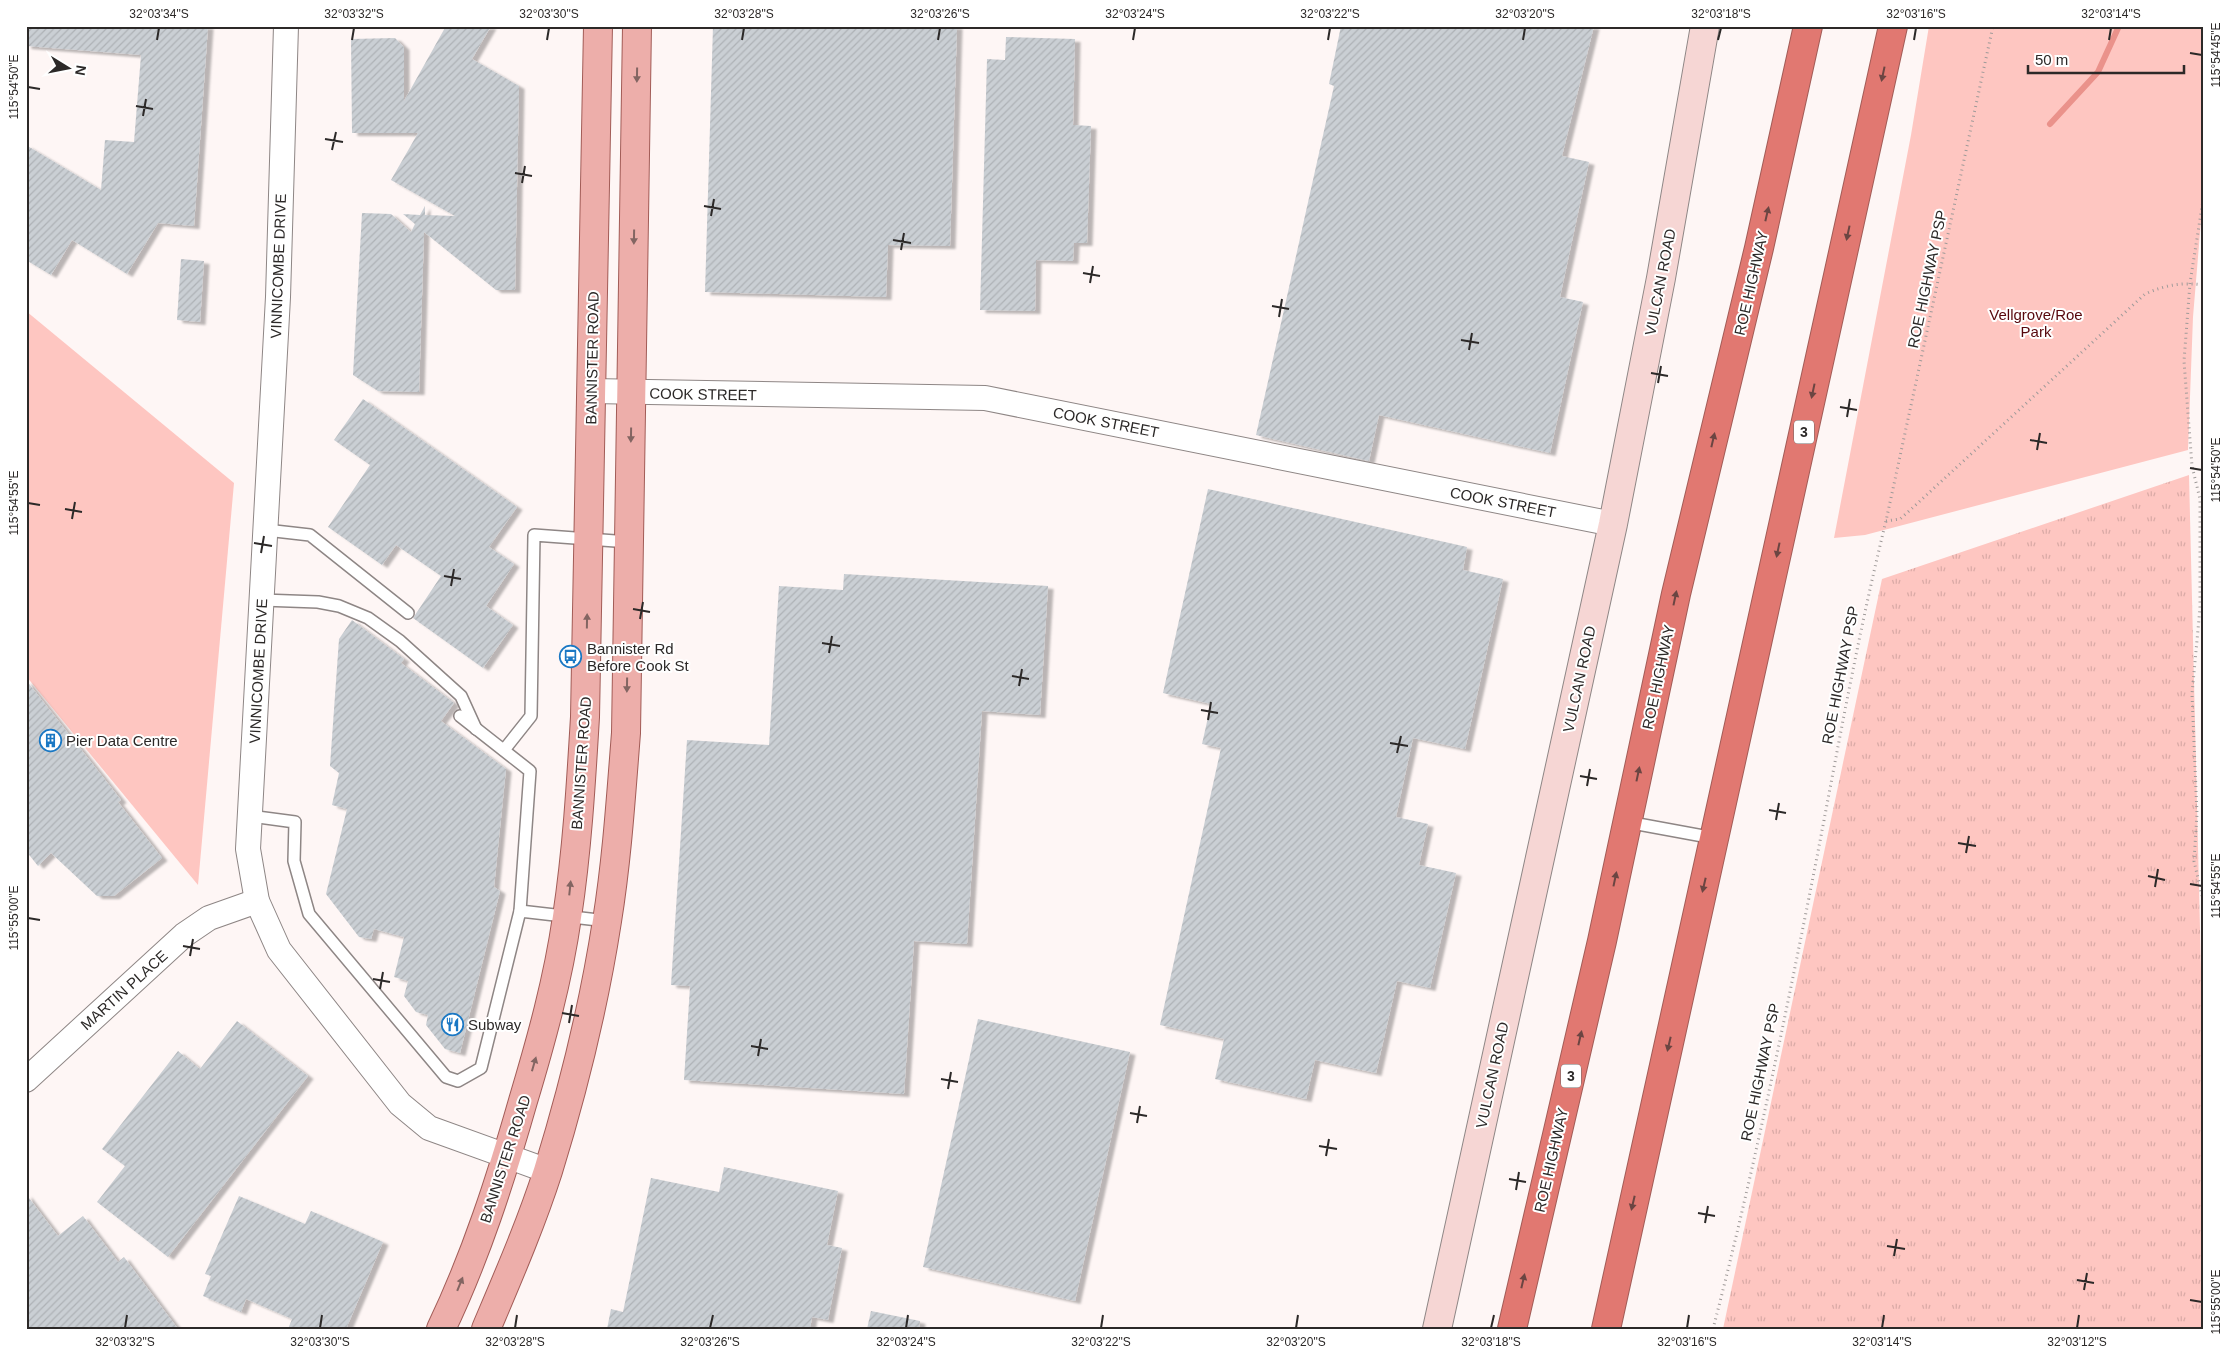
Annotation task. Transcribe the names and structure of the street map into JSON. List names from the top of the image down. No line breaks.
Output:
{"streets":{"highway":["ROE HIGHWAY","3"],"main road":["BANNISTER ROAD"],"street":["VINNICOMBE DRIVE","VULCAN ROAD","COOK STREET","MARTIN PLACE"],"path":["ROE HIGHWAY PSP"]},"crossings":[["VINNICOMBE DRIVE","BANNISTER ROAD"],["VINNICOMBE DRIVE","MARTIN PLACE"],["VULCAN ROAD","COOK STREET"],["BANNISTER ROAD","COOK STREET"]],"parks":["Vellgrove/Roe Park"],"places":{"bus stop":["Bannister Rd Before Cook St"],"building":["Pier Data Centre"],"restaurant":["Subway"]},"scale_bar":"50 m","north":"right","coordinates":["32°03'34\"S","32°03'32\"S","32°03'30\"S","32°03'28\"S","32°03'26\"S","32°03'24\"S","32°03'22\"S","32°03'20\"S","32°03'18\"S","32°03'16\"S","32°03'14\"S","115°54'45\"E","115°54'50\"E","115°54'55\"E","115°55'00\"E","32°03'12\"S"]}
